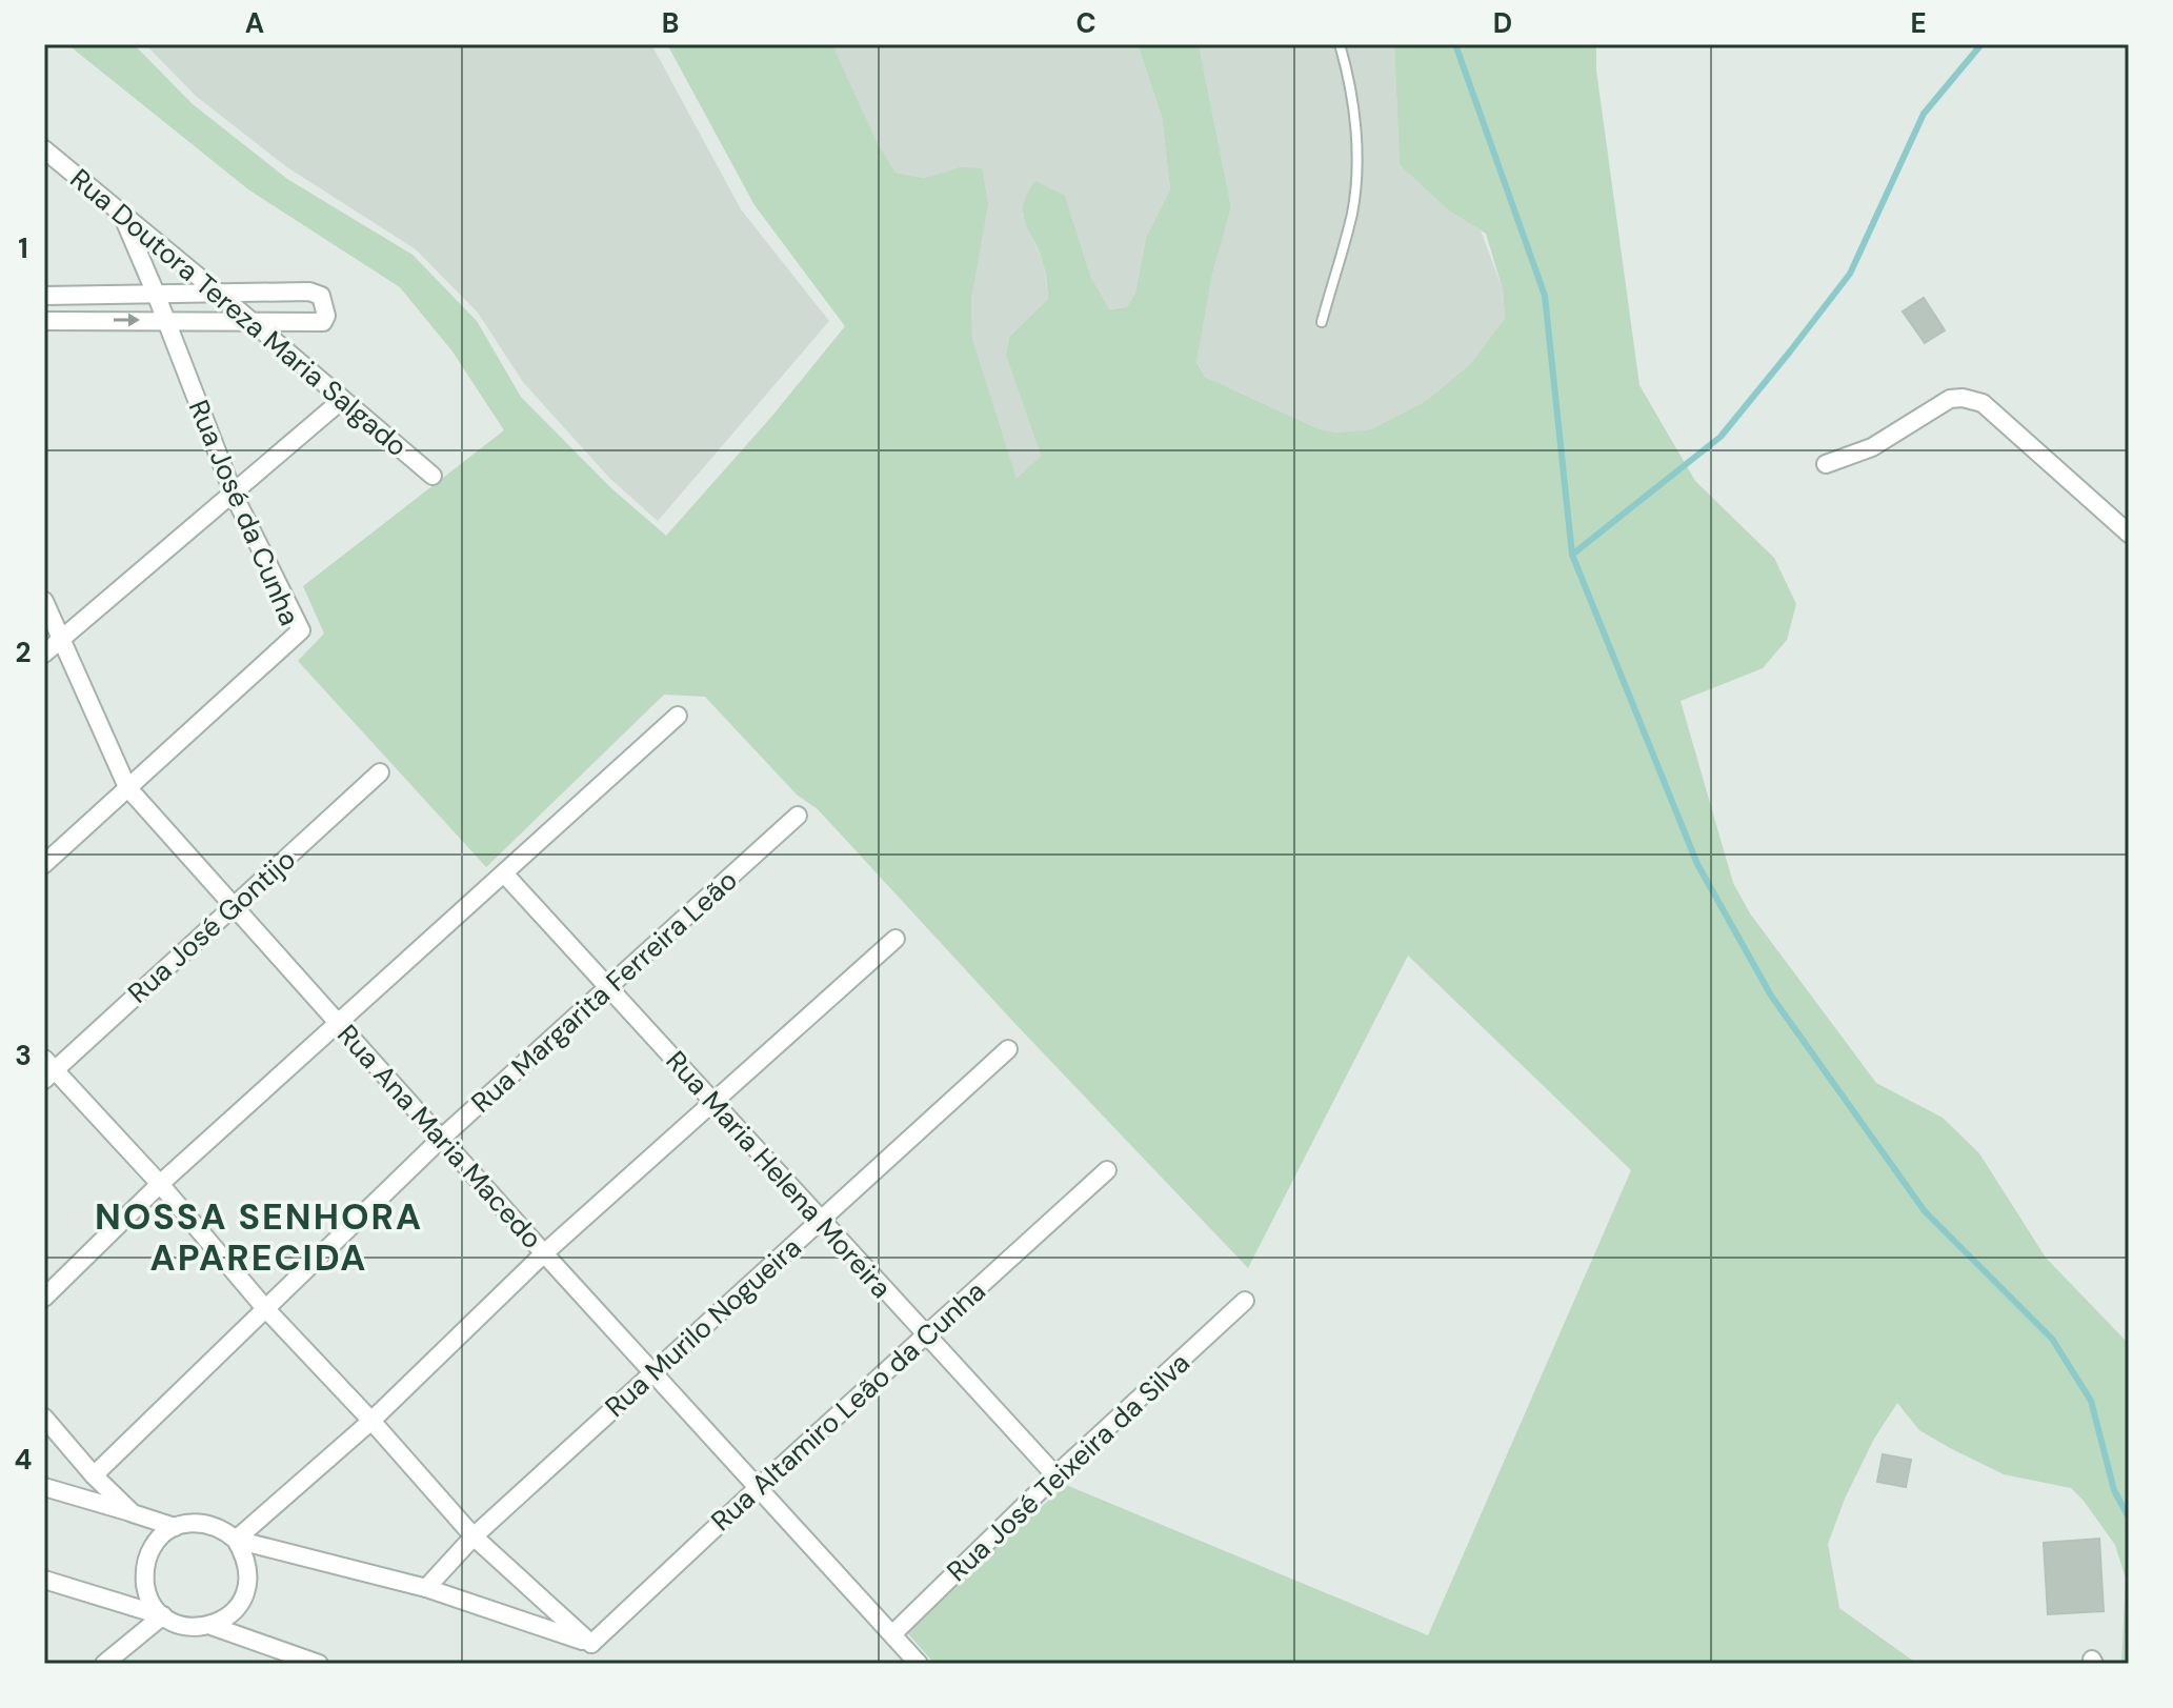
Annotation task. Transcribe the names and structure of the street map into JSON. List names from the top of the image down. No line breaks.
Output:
{"streets":{"street":["Rua Doutora Tereza Maria Salgado","Rua José da Cunha","Rua José Gontijo","Rua Margarita Ferreira Leão","Rua Ana Maria Macedo","Rua Maria Helena Moreira","Rua Murilo Nogueira","Rua Altamiro Leão da Cunha","Rua José Teixeira da Silva"]},"crossings":[["Rua Doutora Tereza Maria Salgado","Rua José da Cunha"],["Rua José da Cunha","Rua Ana Maria Macedo"],["Rua José Gontijo","Rua Ana Maria Macedo"],["Rua Margarita Ferreira Leão","Rua Ana Maria Macedo"],["Rua Margarita Ferreira Leão","Rua Maria Helena Moreira"],["Rua Ana Maria Macedo","Rua Murilo Nogueira"],["Rua Ana Maria Macedo","Rua Altamiro Leão da Cunha"],["Rua Ana Maria Macedo","Rua José Teixeira da Silva"],["Rua Maria Helena Moreira","Rua Murilo Nogueira"],["Rua Maria Helena Moreira","Rua Altamiro Leão da Cunha"],["Rua Maria Helena Moreira","Rua José Teixeira da Silva"]],"districts":["NOSSA SENHORA APARECIDA"],"grid":{"columns":["A","B","C","D","E"],"rows":["1","2","3","4"]}}
